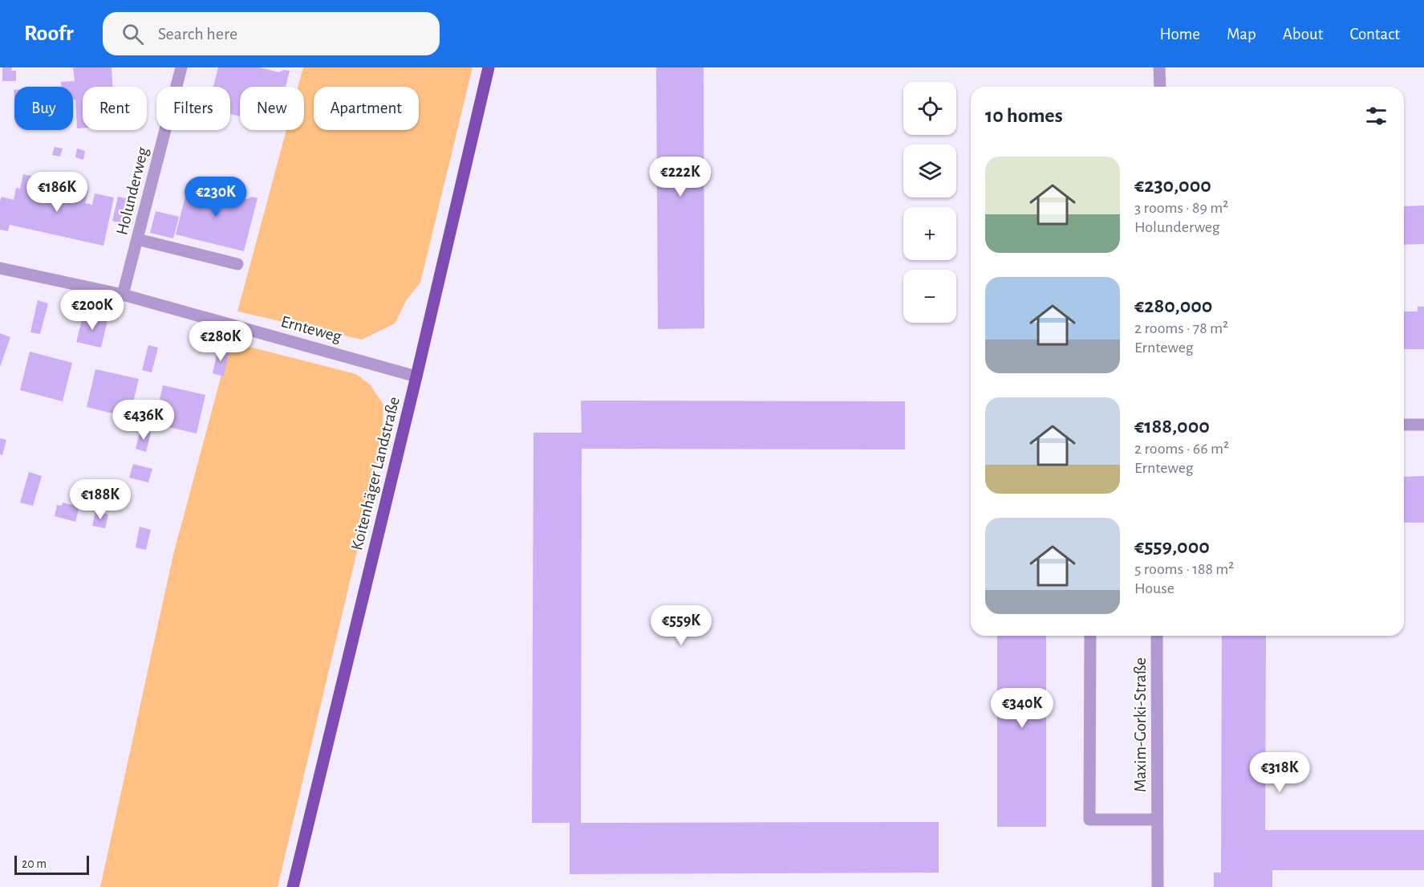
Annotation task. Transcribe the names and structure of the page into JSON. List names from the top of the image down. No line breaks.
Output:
{"streets":{"main road":["Koitenhäger Landstraße"],"street":["Holunderweg","Ernteweg","Maxim-Gorki-Straße"]},"crossings":[["Holunderweg","Ernteweg"],["Ernteweg","Koitenhäger Landstraße"]],"scale_bar":"20 m","page":{"header":"Roofr","search":"Search here","nav":["Home","Map","About","Contact"],"map_buttons":["+","−"],"chip":["Buy","Rent","Filters","New","Apartment"],"heading":"10 homes","list":[{"name":"€230,000","note":"3 rooms · 89 m² · Holunderweg"},{"name":"€280,000","note":"2 rooms · 78 m² · Ernteweg"},{"name":"€188,000","note":"2 rooms · 66 m² · Ernteweg"},{"name":"€559,000","note":"5 rooms · 188 m² · House"}],"price":["€222K","€186K","€230K","€200K","€280K","€436K","€188K","€559K","€340K","€318K"],"scale":"20 m"}}
